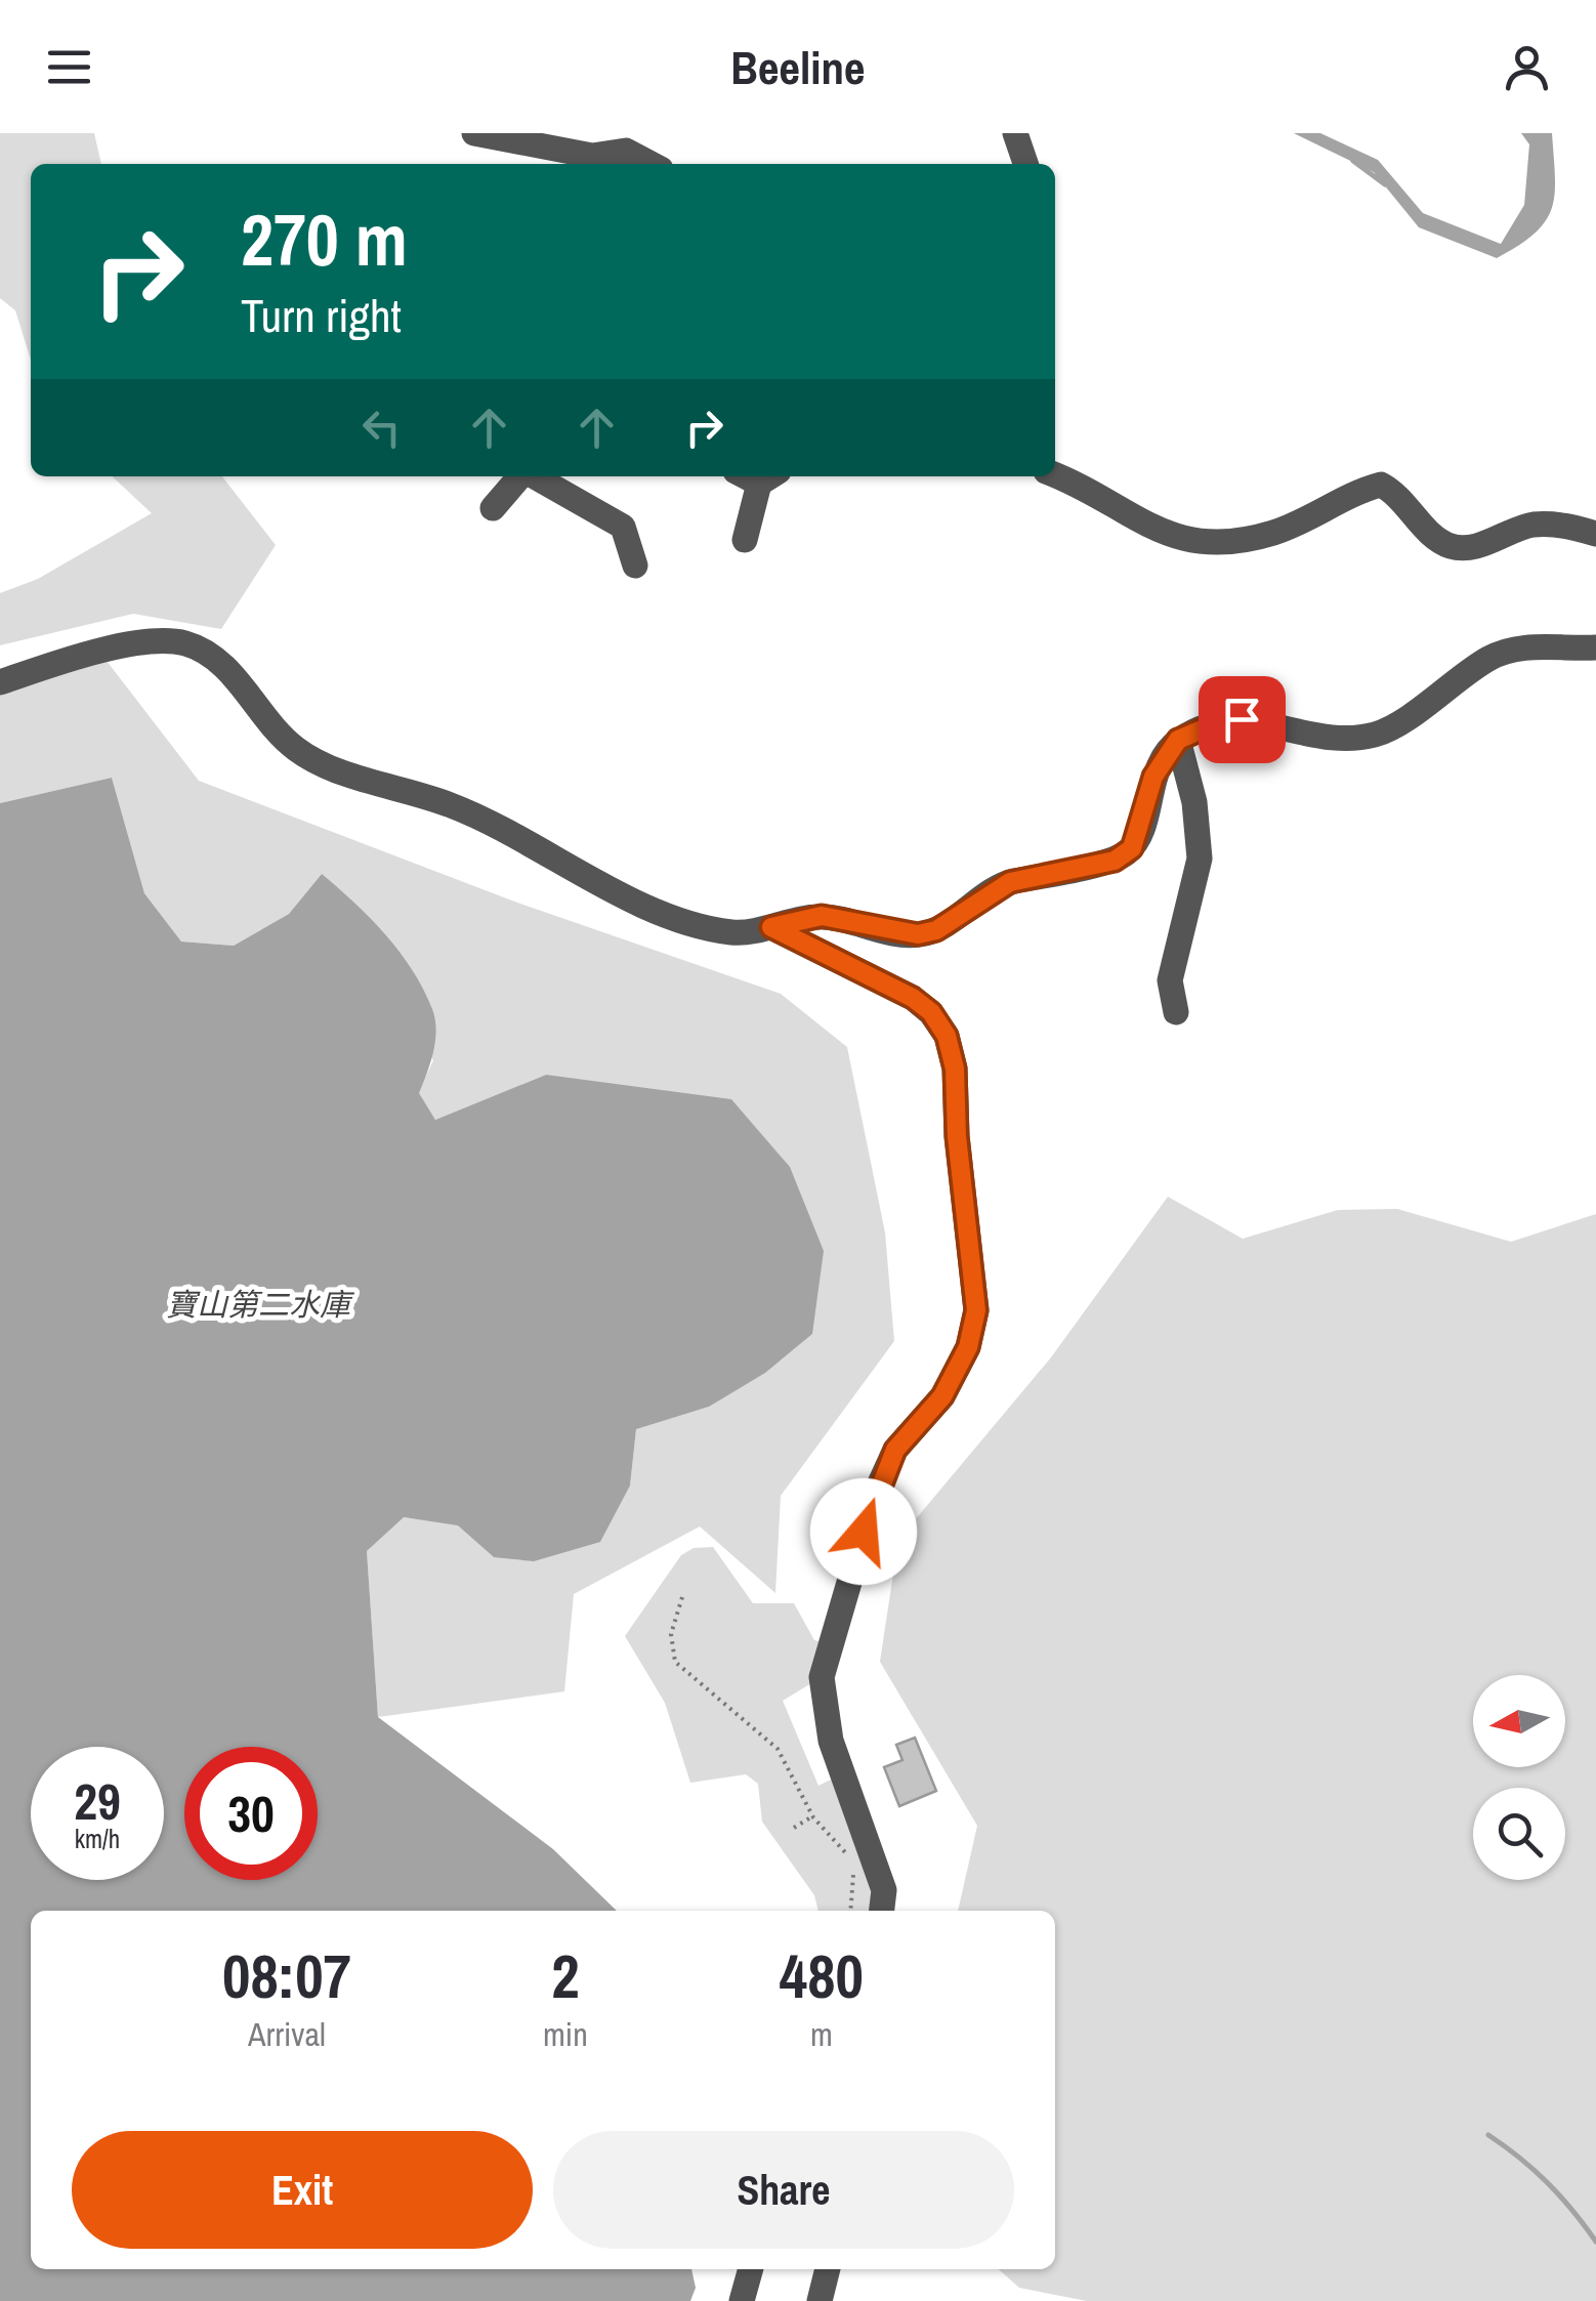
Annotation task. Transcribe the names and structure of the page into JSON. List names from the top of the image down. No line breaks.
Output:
{"water":["寶山第二水庫"],"north":"left","page":{"header":"Beeline","turn":["270 m","Turn right"],"speed":"29 km/h","limit":"30","eta":["08:07","Arrival","2","min","480","m"],"buttons":["Exit","Share"]}}
